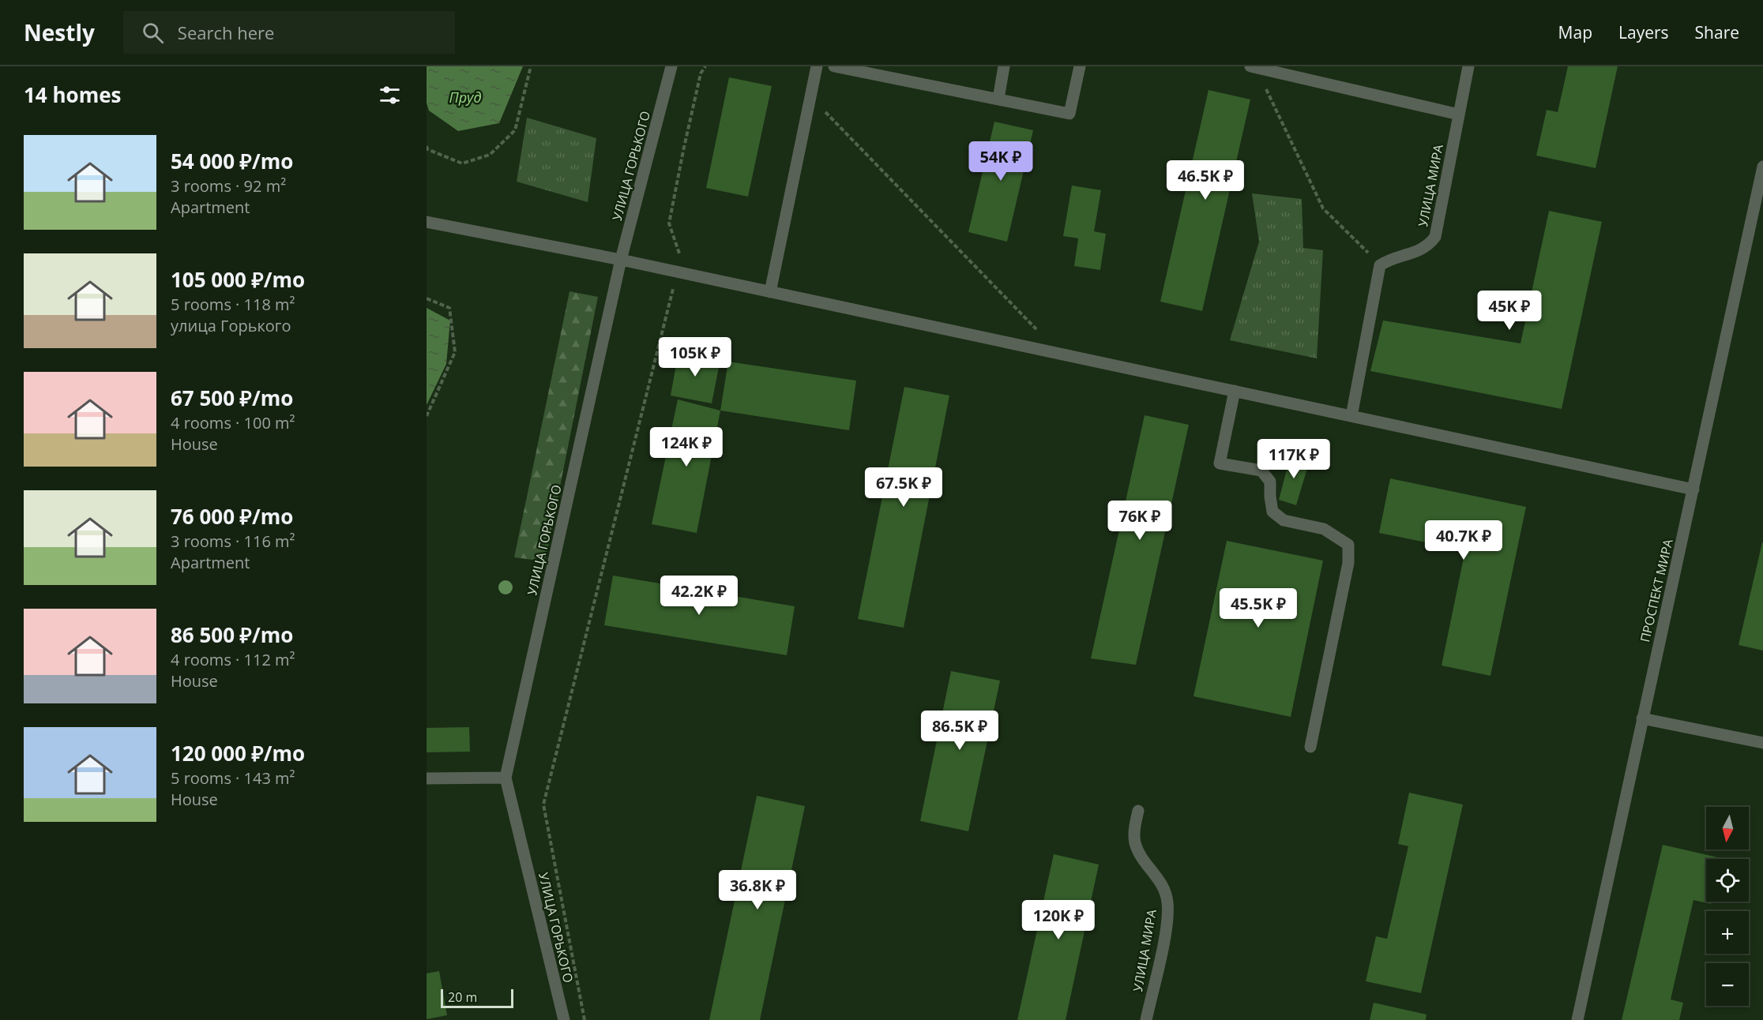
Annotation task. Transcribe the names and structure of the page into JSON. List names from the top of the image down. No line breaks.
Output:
{"streets":{"street":["УЛИЦА ГОРЬКОГО","УЛИЦА МИРА","ПРОСПЕКТ МИРА"]},"water":["Пруд"],"scale_bar":"20 m","north":"bottom","page":{"header":"Nestly","search":"Search here","nav":["Map","Layers","Share"],"heading":"14 homes","list":[{"name":"54 000 ₽/mo","note":"3 rooms · 92 m² · Apartment"},{"name":"105 000 ₽/mo","note":"5 rooms · 118 m² · улица Горького"},{"name":"67 500 ₽/mo","note":"4 rooms · 100 m² · House"},{"name":"76 000 ₽/mo","note":"3 rooms · 116 m² · Apartment"},{"name":"86 500 ₽/mo","note":"4 rooms · 112 m² · House"},{"name":"120 000 ₽/mo","note":"5 rooms · 143 m² · House"}],"price":["54K ₽","46.5K ₽","45K ₽","105K ₽","124K ₽","117K ₽","67.5K ₽","76K ₽","40.7K ₽","42.2K ₽","45.5K ₽","86.5K ₽","36.8K ₽","120K ₽"],"map_buttons":["+","−"],"scale":"20 m"}}
